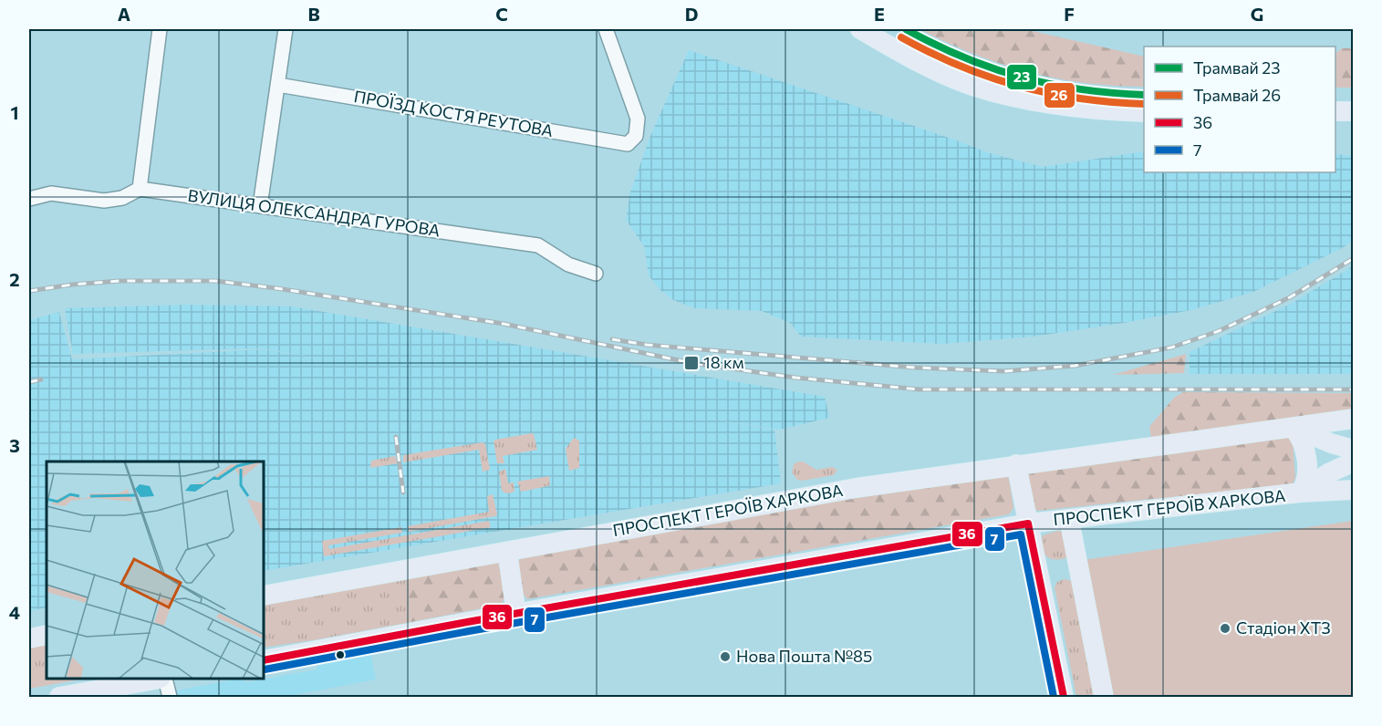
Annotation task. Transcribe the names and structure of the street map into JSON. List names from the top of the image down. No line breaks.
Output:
{"streets":{"main road":["ПРОСПЕКТ ГЕРОЇВ ХАРКОВА"],"street":["ПРОЇЗД КОСТЯ РЕУТОВА","ВУЛИЦЯ ОЛЕКСАНДРА ГУРОВА"]},"places":{"transit":["18 км"],"other":["Стадіон ХТЗ","Нова Пошта №85"]},"lines":["tram line 23","tram line 26","transit line 36","transit line 7"],"legend":["Трамвай 23","Трамвай 26","36","7"],"grid":{"columns":["A","B","C","D","E","F","G"],"rows":["1","2","3","4"]}}
